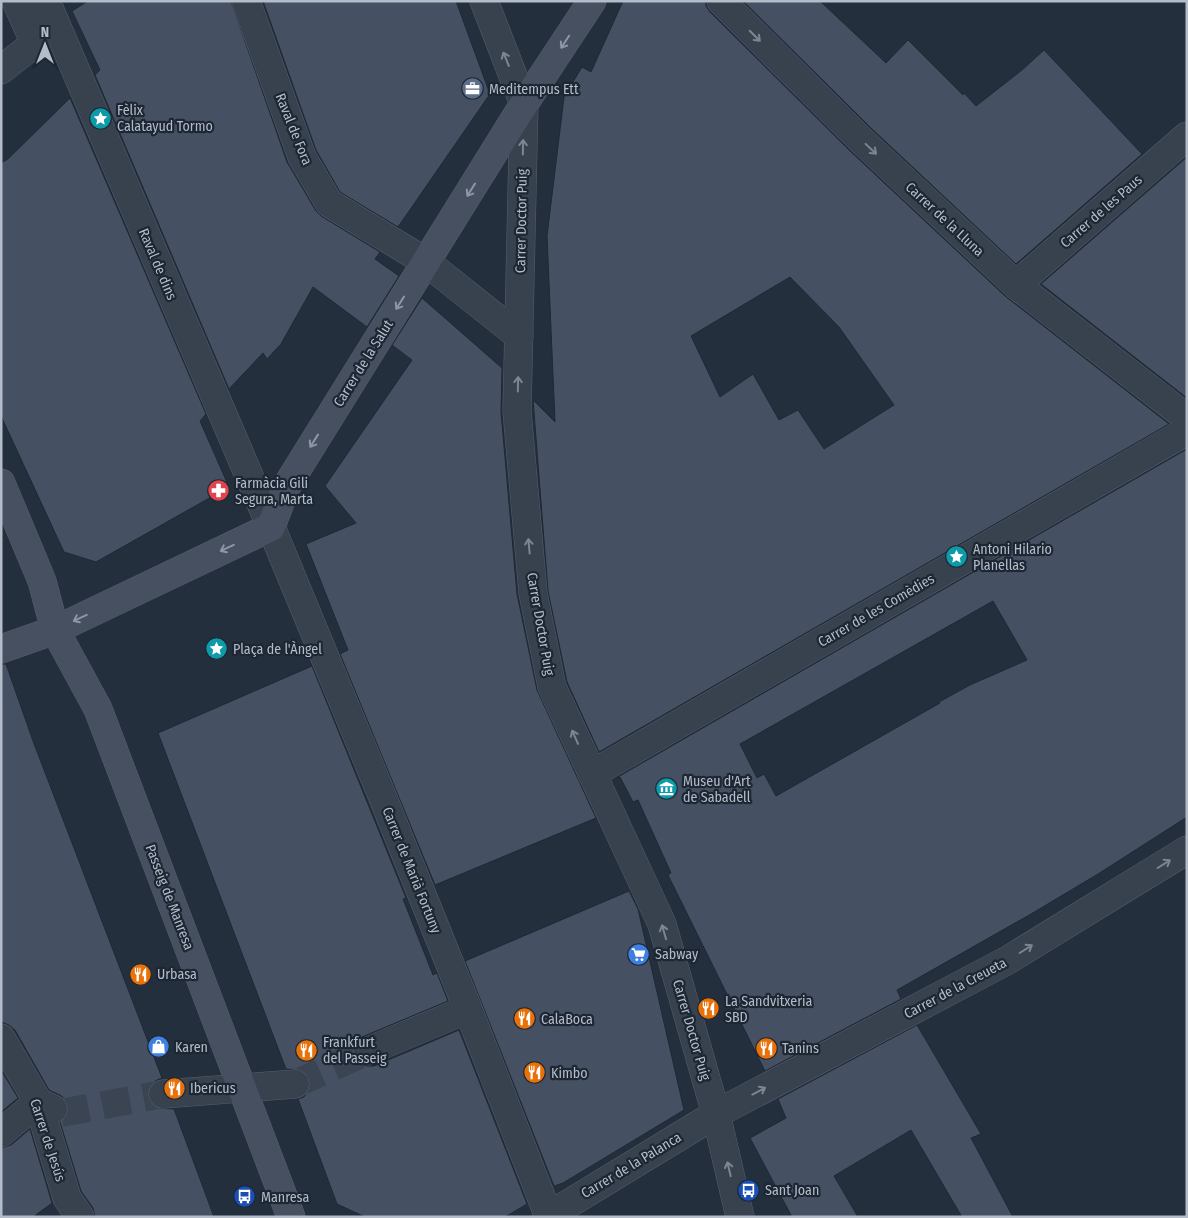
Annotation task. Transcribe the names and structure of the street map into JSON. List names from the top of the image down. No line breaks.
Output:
{"streets":{"street":["Raval de Fora","Carrer de les Paus","Carrer de la Lluna","Carrer Doctor Puig","Raval de dins","Carrer de la Salut","Carrer de les Comèdies","Carrer de Marià Fortuny","Passeig de Manresa","Carrer de la Creueta","Carrer de Jesús","Carrer de la Palanca"]},"crossings":[["Raval de Fora","Carrer Doctor Puig"],["Raval de Fora","Carrer de la Salut"],["Carrer de les Paus","Carrer de la Lluna"],["Carrer Doctor Puig","Carrer de la Salut"],["Carrer Doctor Puig","Carrer de les Comèdies"],["Carrer Doctor Puig","Carrer de la Creueta"],["Carrer Doctor Puig","Carrer de la Palanca"],["Raval de dins","Carrer de la Salut"],["Raval de dins","Carrer de Marià Fortuny"],["Carrer de la Salut","Carrer de Marià Fortuny"],["Carrer de Marià Fortuny","Carrer de la Palanca"],["Carrer de la Creueta","Carrer de la Palanca"]],"one_way":["Carrer de la Lluna","Carrer Doctor Puig","Carrer de la Salut","Carrer de la Creueta"],"places":{"office":["Meditempus Ett"],"place":["Fèlix Calatayud Tormo","Antoni Hilario Planellas","Plaça de l'Àngel"],"pharmacy":["Farmàcia Gili Segura, Marta"],"museum":["Museu d'Art de Sabadell"],"supermarket":["Sabway"],"restaurant":["Urbasa","La Sandvitxeria SBD","CalaBoca","Tanins","Frankfurt del Passeig","Kimbo","Ibericus"],"shop":["Karen"],"bus stop":["Sant Joan","Manresa"]},"north":"top"}
